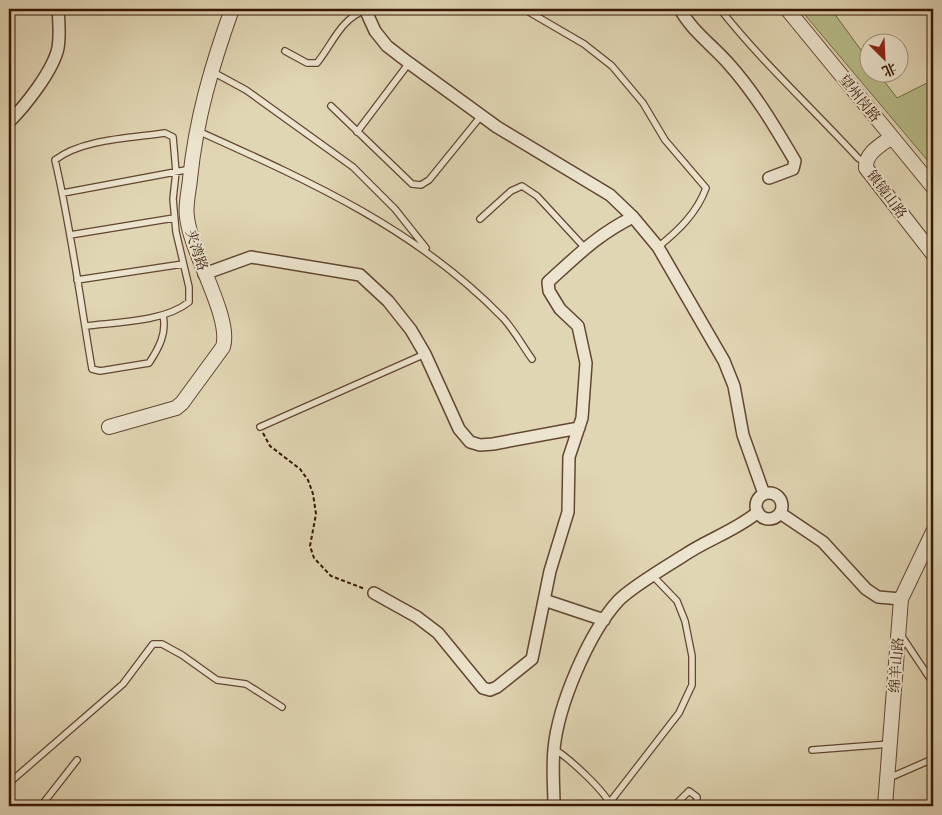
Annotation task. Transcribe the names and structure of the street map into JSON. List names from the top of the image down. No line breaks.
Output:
{"streets":{"street":["望州岗路","镇镜山路","夹湾路","绵羊山路"]},"crossings":[["望州岗路","镇镜山路"]],"north":"bottom right"}
